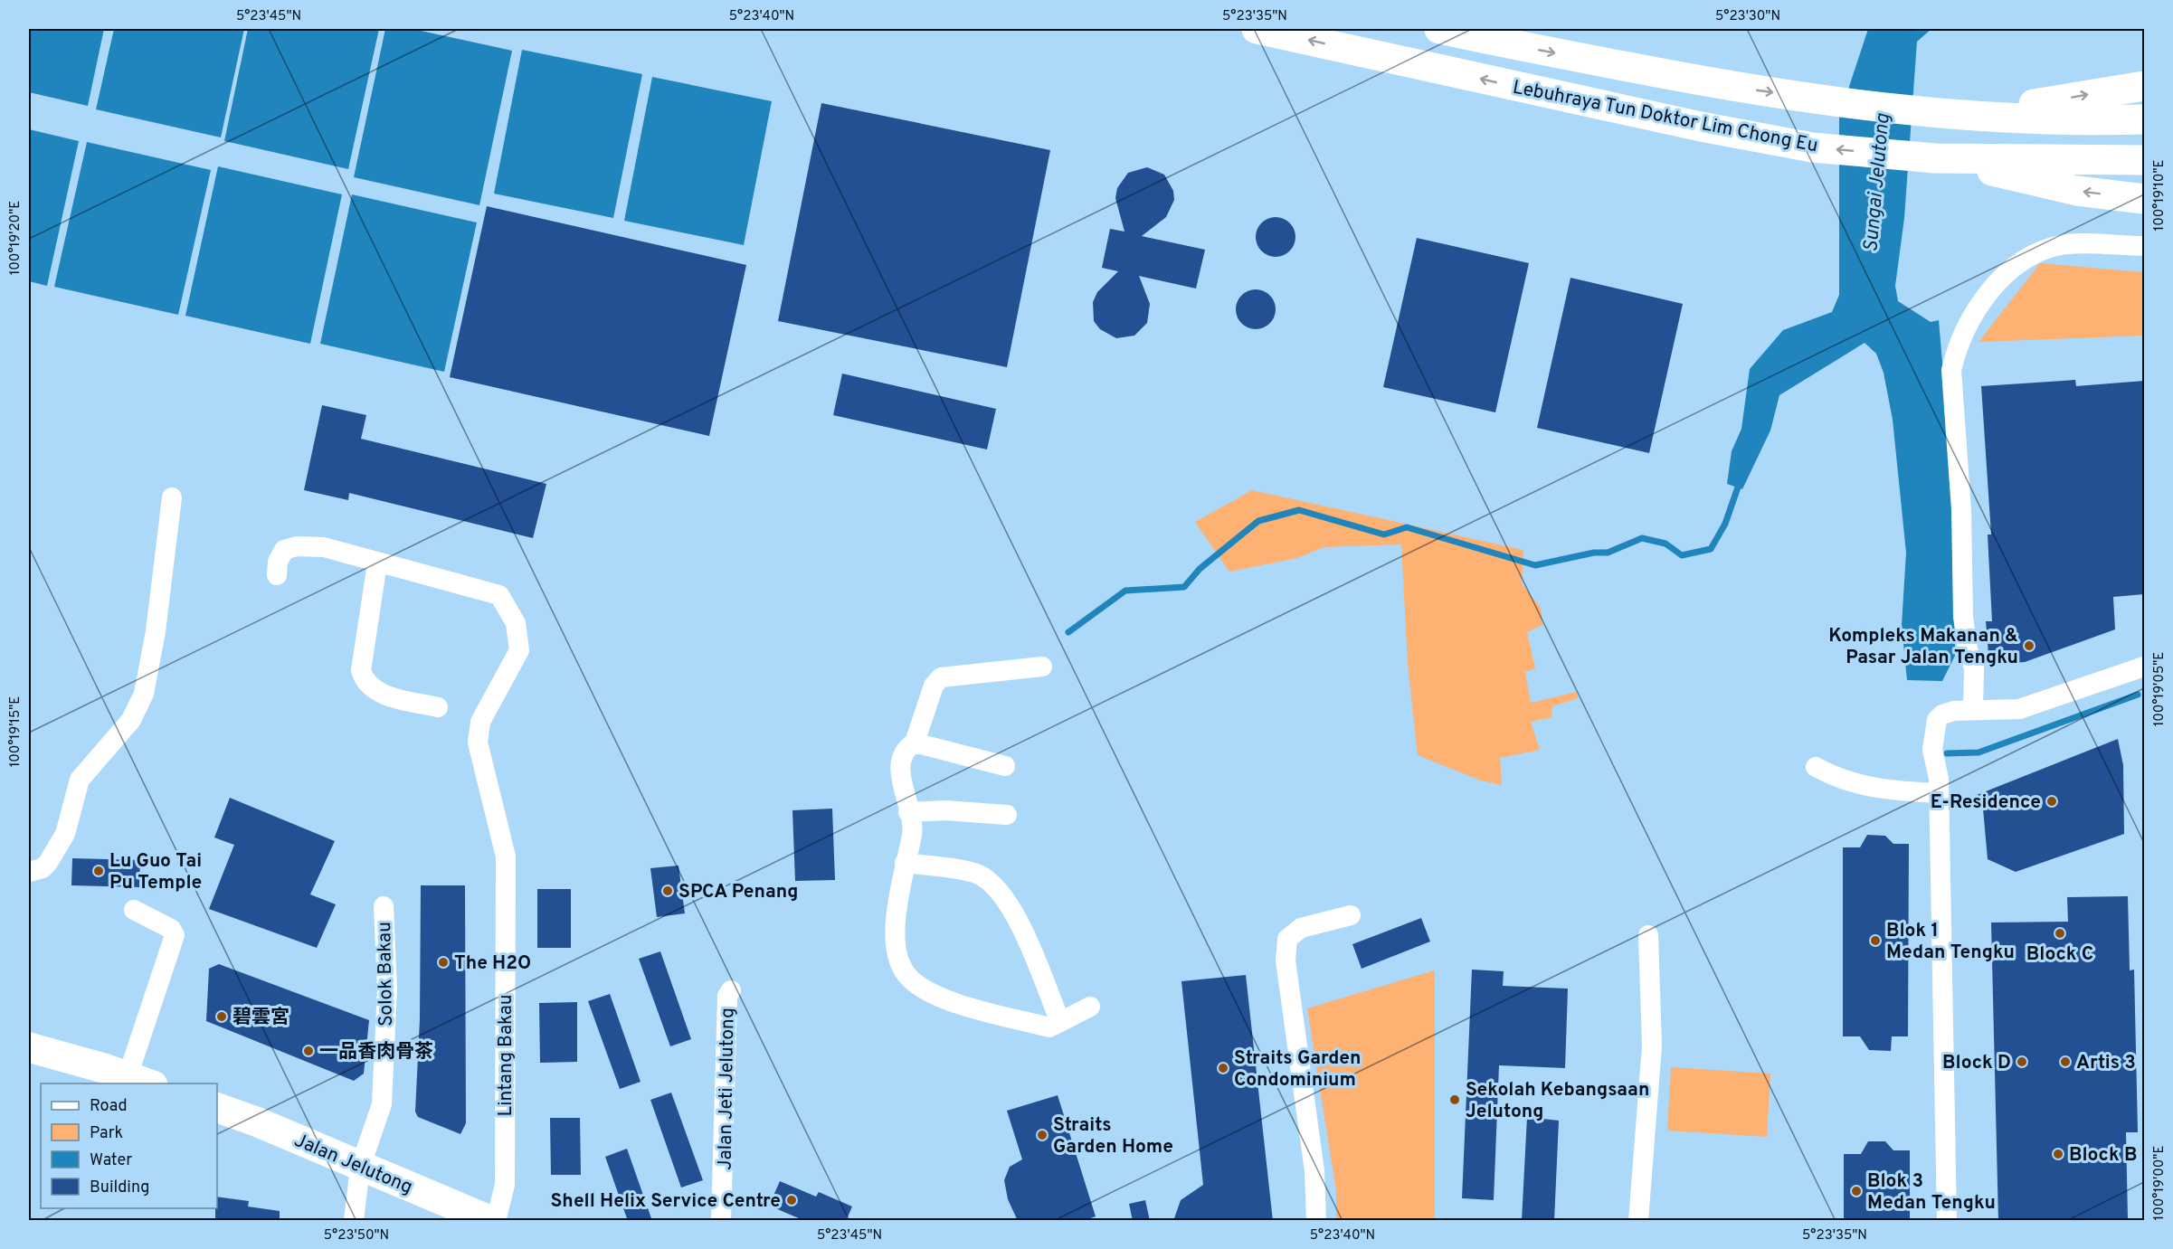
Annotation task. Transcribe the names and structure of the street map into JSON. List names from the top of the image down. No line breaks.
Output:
{"streets":{"main road":["Lebuhraya Tun Doktor Lim Chong Eu","Jalan Jelutong"],"street":["Solok Bakau","Lintang Bakau","Jalan Jeti Jelutong"]},"crossings":[["Solok Bakau","Jalan Jelutong"]],"water":["Sungai Jelutong"],"places":["Kompleks Makanan & Pasar Jalan Tengku","E-Residence","Lu Guo Tai Pu Temple","SPCA Penang","Block C","Blok 1 Medan Tengku","The H2O","碧雲宮","一品香肉骨茶","Block D","Artis 3","Straits Garden Condominium","Sekolah Kebangsaan Jelutong","Straits Garden Home","Block B","Blok 3 Medan Tengku","Shell Helix Service Centre"],"legend":["Road","Park","Water","Building"],"coordinates":["5°23'45\"N","5°23'40\"N","5°23'35\"N","5°23'30\"N","100°19'10\"E","100°19'20\"E","100°19'05\"E","100°19'15\"E","100°19'00\"E","5°23'50\"N"]}
